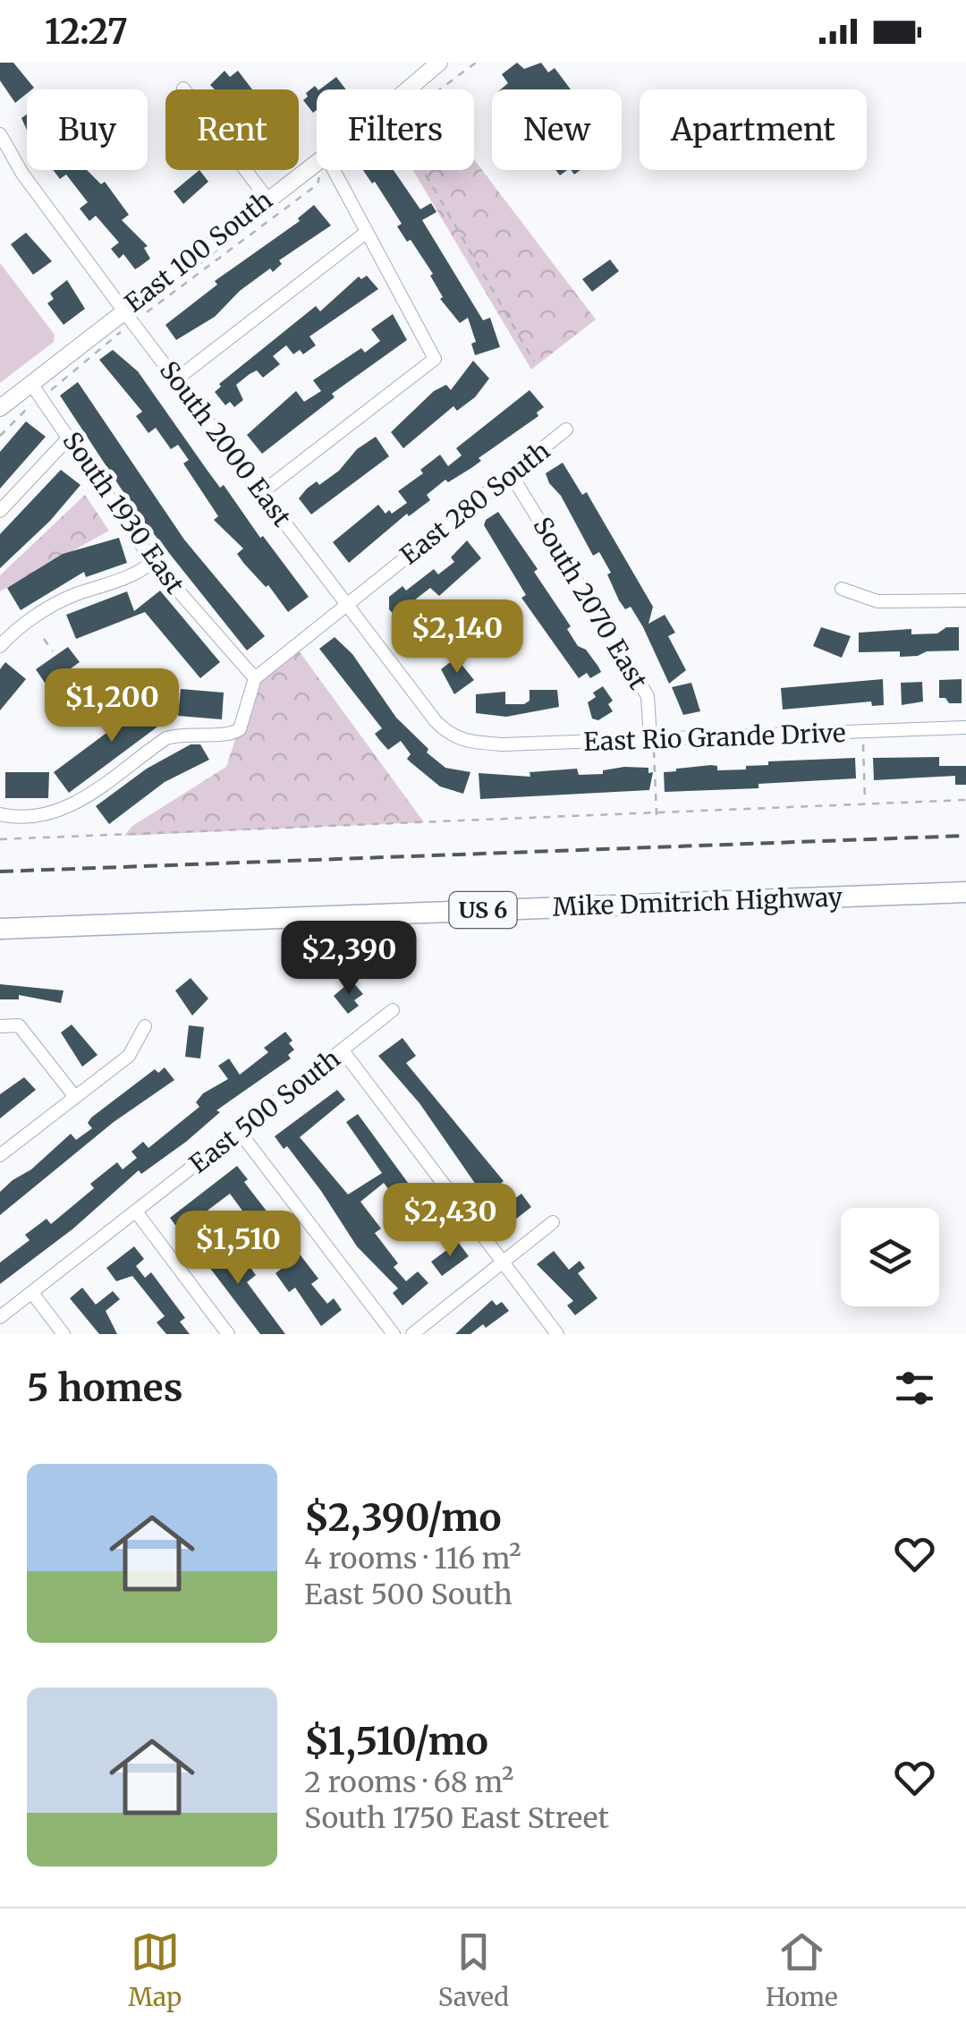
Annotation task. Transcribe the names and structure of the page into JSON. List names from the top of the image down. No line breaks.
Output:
{"streets":{"highway":["Mike Dmitrich Highway","US 6"],"street":["East 100 South","South 2000 East","East 280 South","South 1930 East","South 2070 East","East Rio Grande Drive","East 500 South"]},"crossings":[["East 100 South","South 2000 East"],["East 100 South","South 1930 East"],["South 2000 East","East 280 South"],["South 2000 East","East Rio Grande Drive"],["East 280 South","South 1930 East"],["East 280 South","South 2070 East"],["South 2070 East","East Rio Grande Drive"]],"page":{"status":"12:27","chip":["Buy","Rent","Filters","New","Apartment"],"price":["$2,140","$1,200","$2,390","$2,430","$1,510"],"heading":"5 homes","list":[{"name":"$2,390/mo","note":"4 rooms · 116 m² · East 500 South"},{"name":"$1,510/mo","note":"2 rooms · 68 m² · South 1750 East Street"}],"tabs":["Map","Saved","Home"]}}
